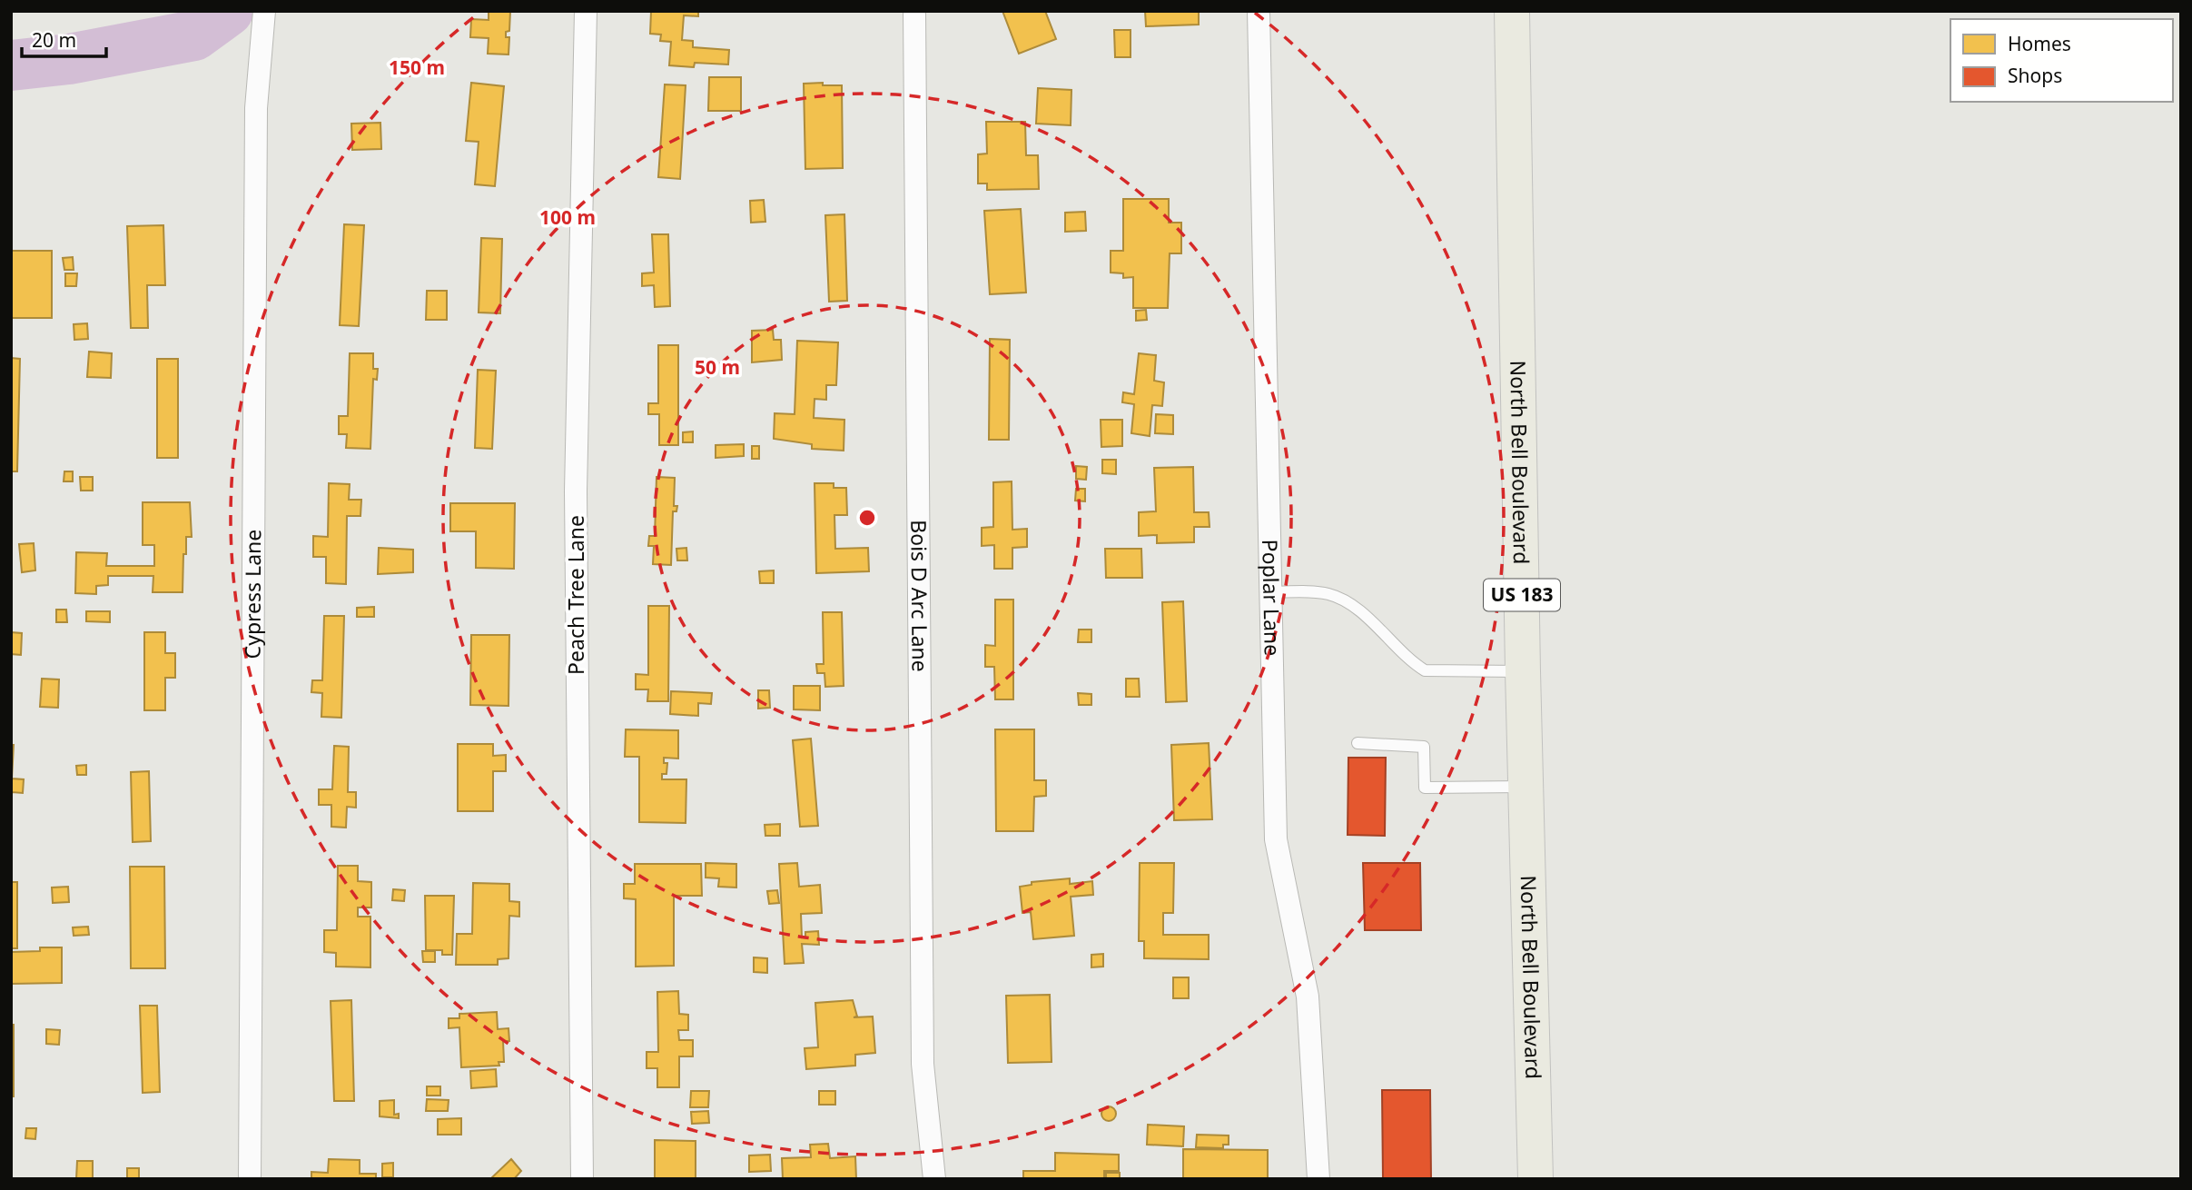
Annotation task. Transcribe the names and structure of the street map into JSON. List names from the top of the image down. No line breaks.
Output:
{"streets":{"main road":["North Bell Boulevard","US 183"],"street":["Cypress Lane","Peach Tree Lane","Bois D Arc Lane","Poplar Lane"]},"legend":["Homes","Shops"],"scale_bar":"20 m","rings":["150 m","100 m","50 m"]}
